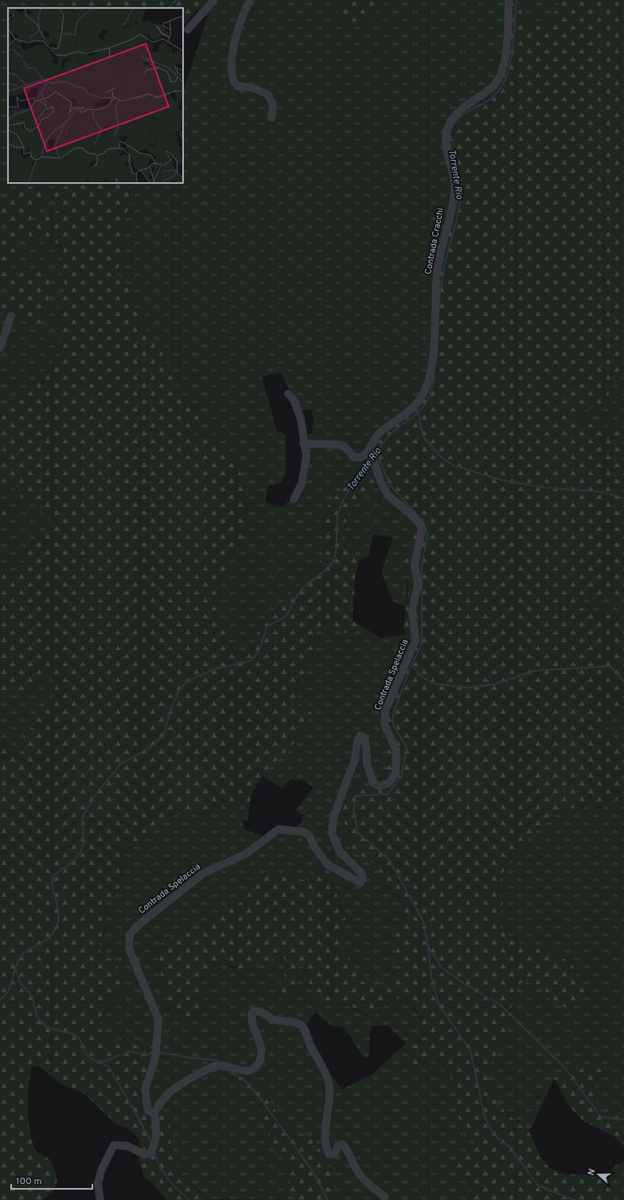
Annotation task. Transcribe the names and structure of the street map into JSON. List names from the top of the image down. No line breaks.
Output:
{"streets":{"street":["Contrada Cracchi","Contrada Spelaccia"]},"crossings":[["Contrada Cracchi","Contrada Spelaccia"]],"water":["Torrente Rio"],"scale_bar":"100 m","north":"left"}
